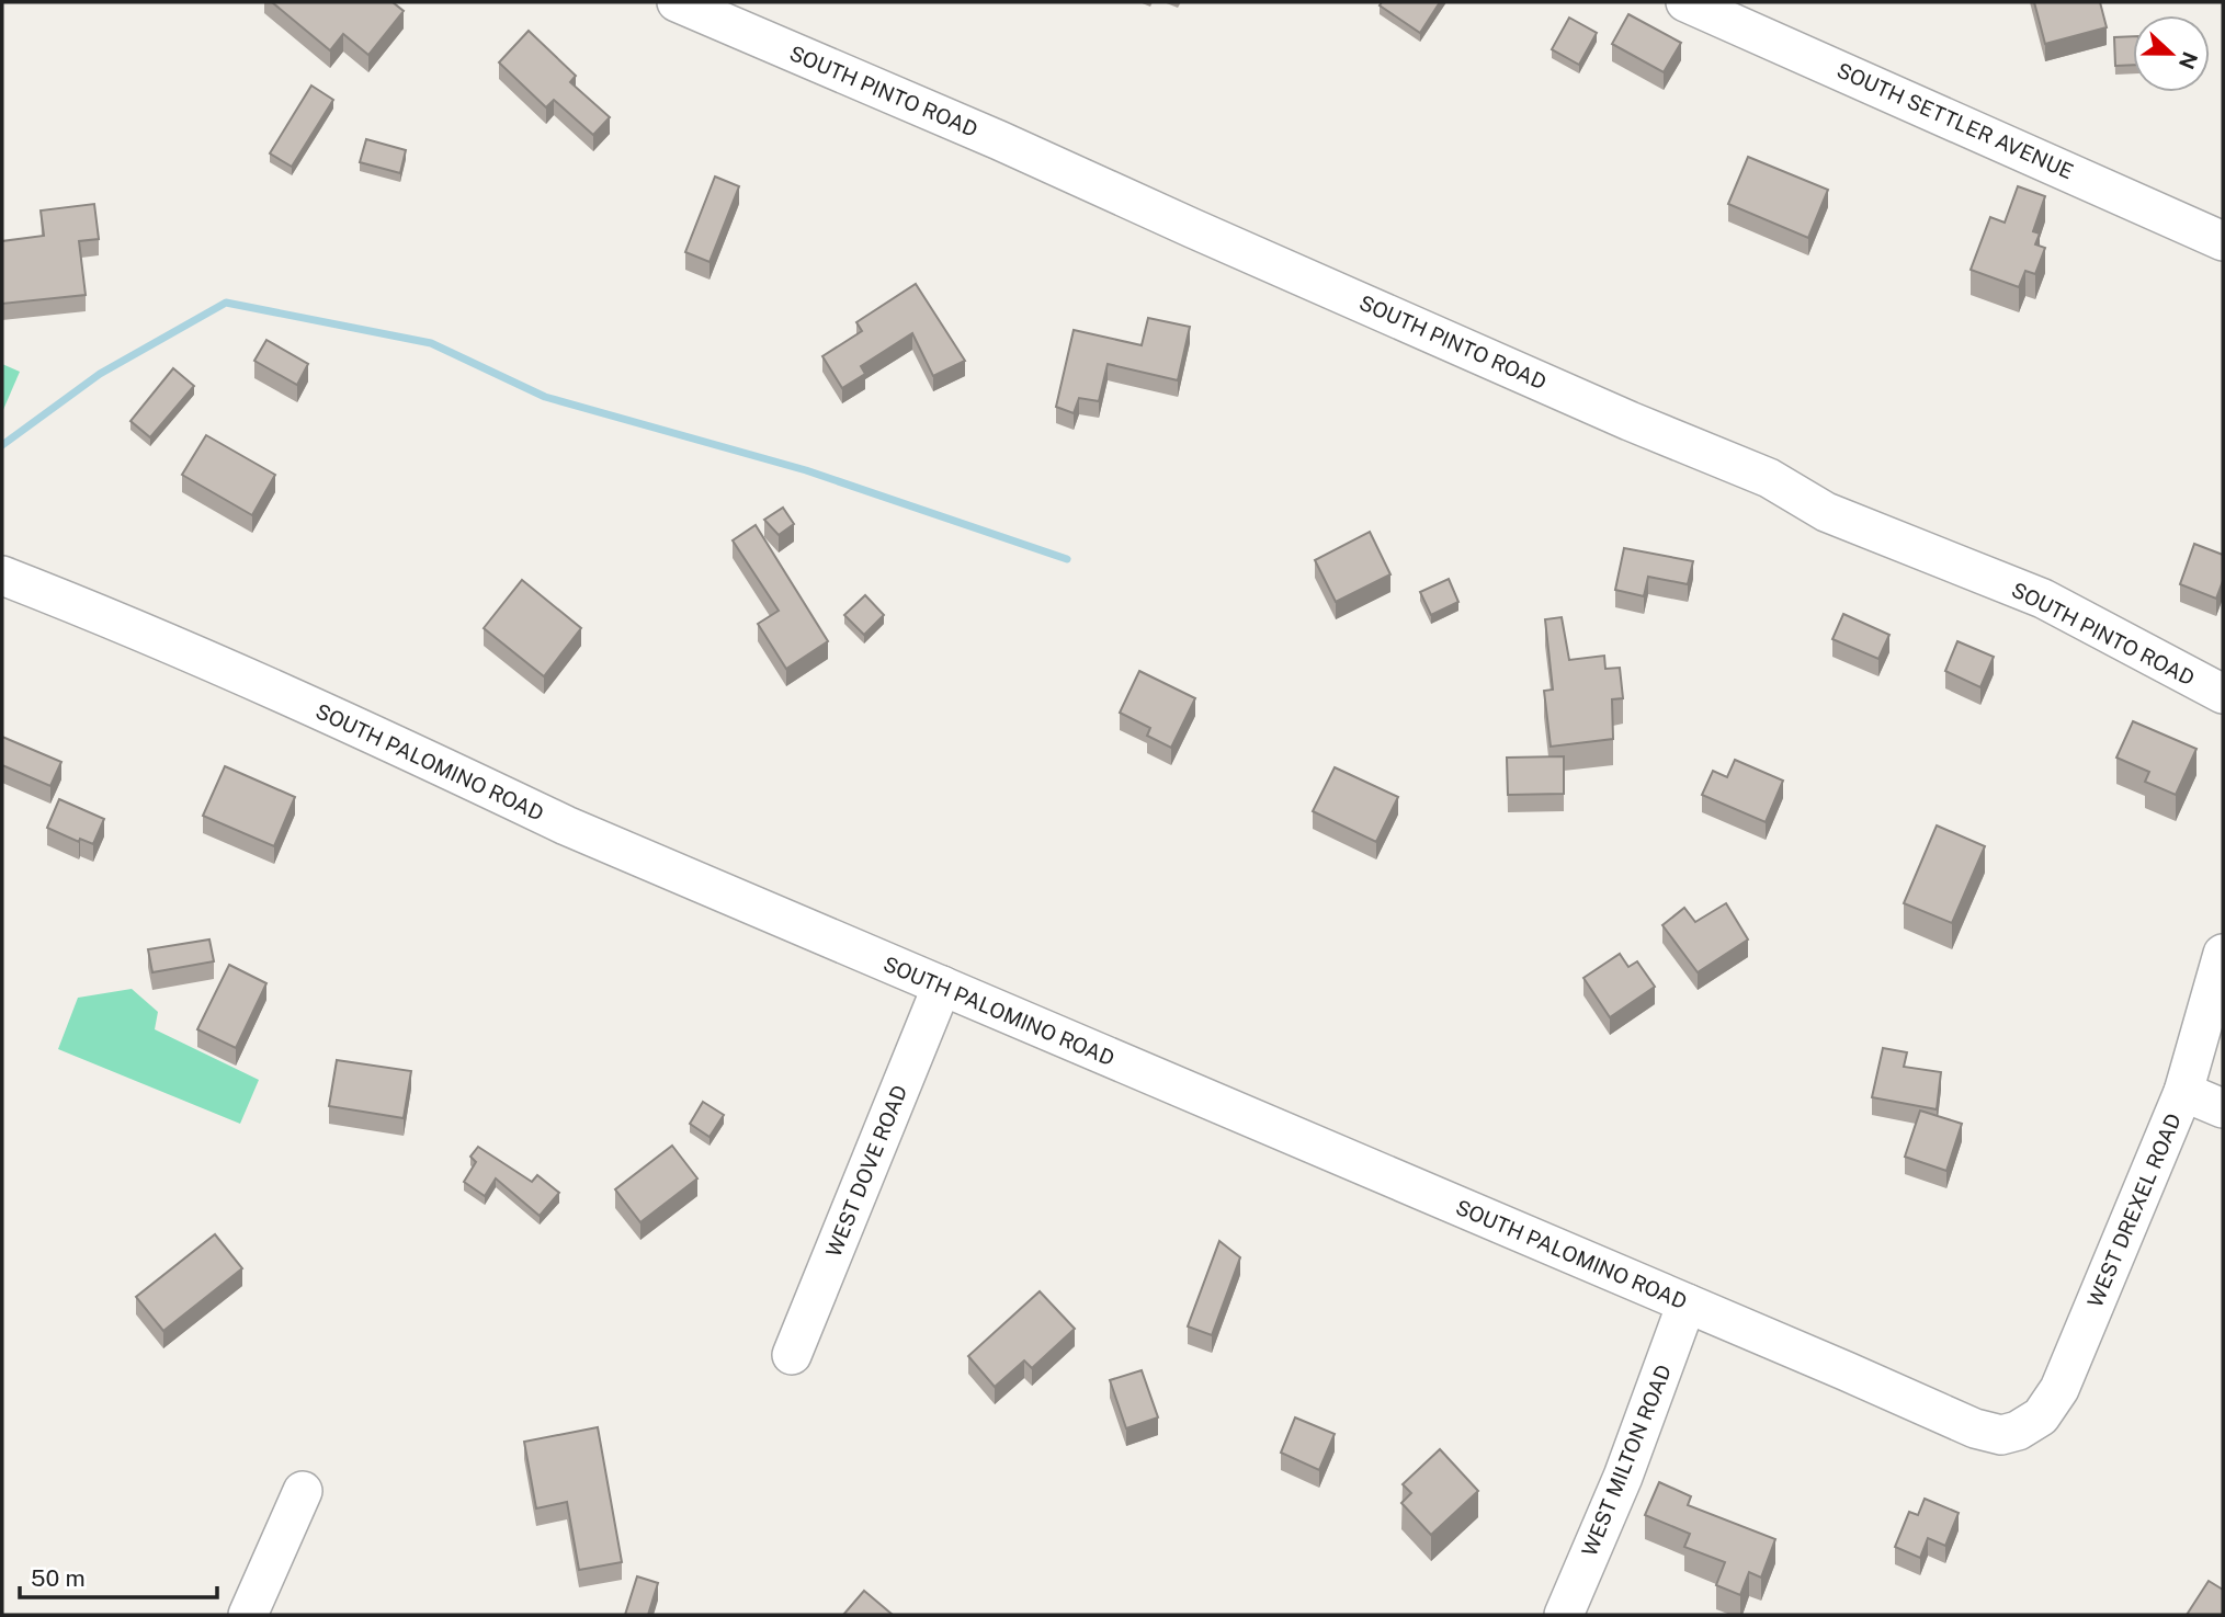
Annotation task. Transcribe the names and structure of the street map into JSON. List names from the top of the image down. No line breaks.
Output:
{"streets":{"street":["SOUTH PINTO ROAD","SOUTH SETTLER AVENUE","SOUTH PALOMINO ROAD","WEST DOVE ROAD","WEST DREXEL ROAD","WEST MILTON ROAD"]},"crossings":[["SOUTH PALOMINO ROAD","WEST DOVE ROAD"],["SOUTH PALOMINO ROAD","WEST DREXEL ROAD"],["SOUTH PALOMINO ROAD","WEST MILTON ROAD"]],"scale_bar":"50 m","north":"right"}
